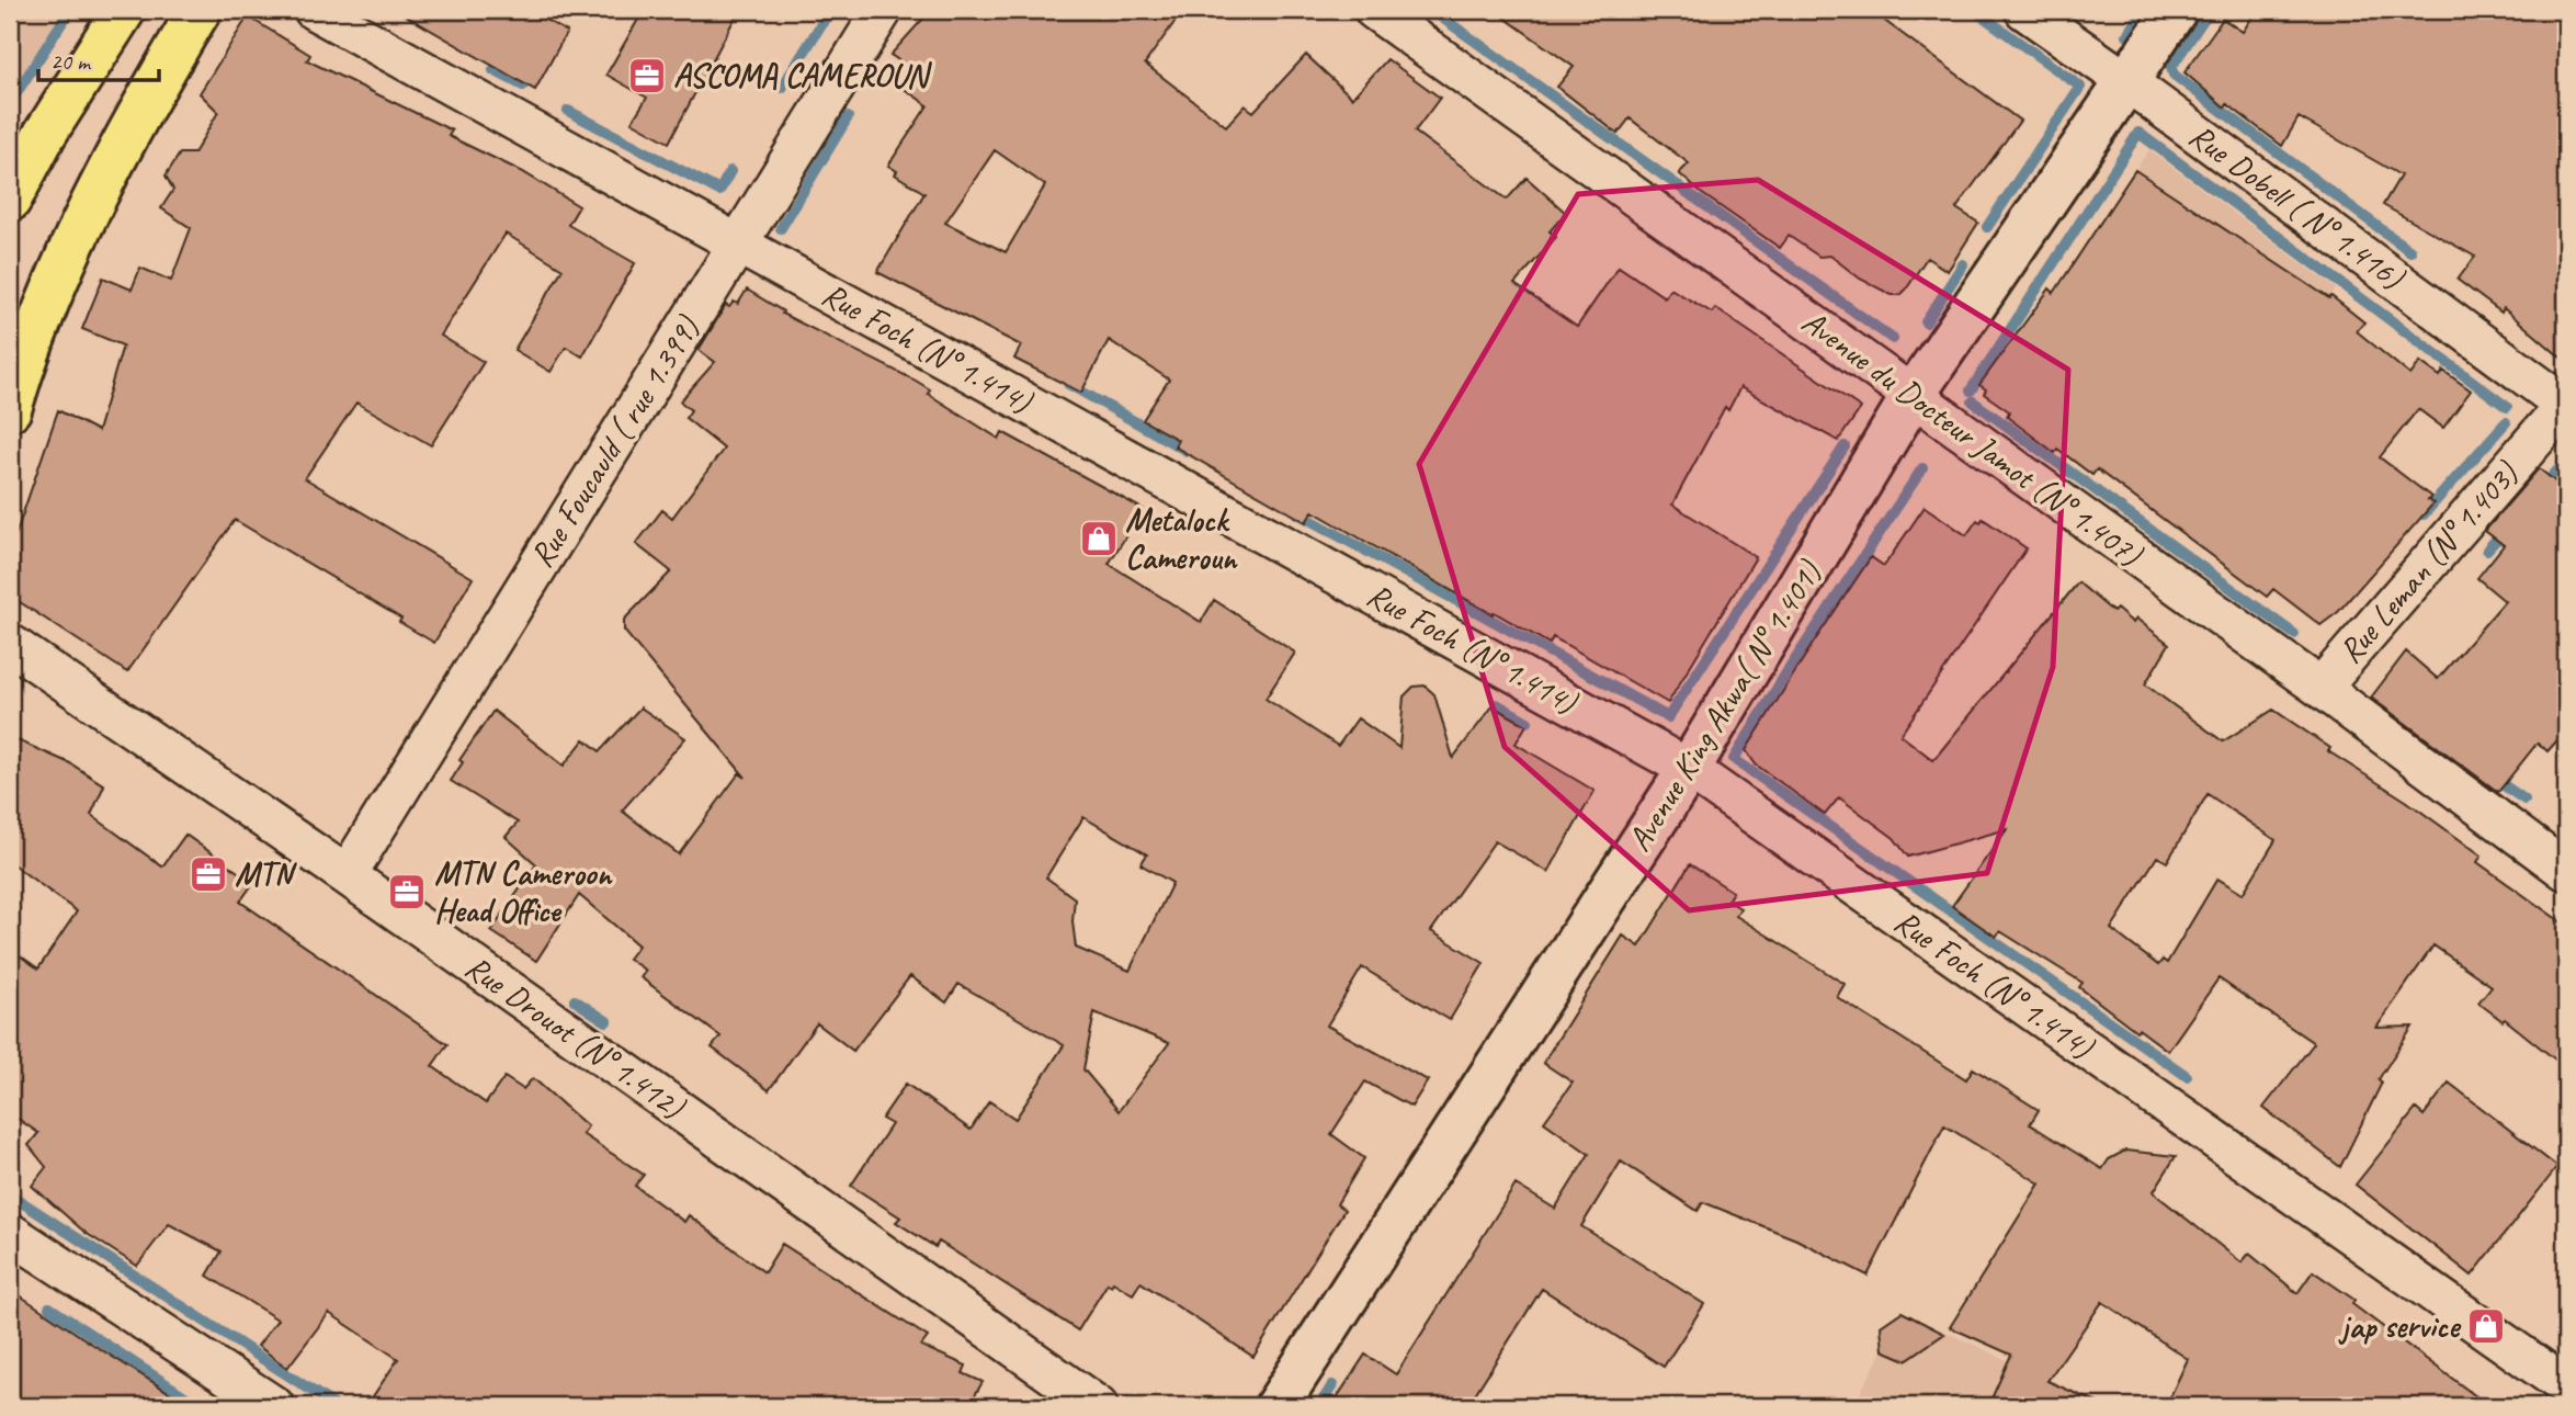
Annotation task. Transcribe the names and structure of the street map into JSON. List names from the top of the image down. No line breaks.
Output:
{"streets":{"street":["Rue Dobell ( N° 1.416)","Rue Foch (N° 1.414)","Avenue du Docteur Jamot (N° 1.407)","Rue Foucauld ( rue 1.399)","Rue Leman (N° 1.403)","Avenue King Akwa( N° 1.401)","Rue Drouot (N° 1.412)"]},"crossings":[["Rue Dobell ( N° 1.416)","Rue Leman (N° 1.403)"],["Rue Dobell ( N° 1.416)","Avenue King Akwa( N° 1.401)"],["Rue Foch (N° 1.414)","Rue Foucauld ( rue 1.399)"],["Rue Foch (N° 1.414)","Avenue King Akwa( N° 1.401)"],["Avenue du Docteur Jamot (N° 1.407)","Rue Leman (N° 1.403)"],["Avenue du Docteur Jamot (N° 1.407)","Avenue King Akwa( N° 1.401)"],["Rue Foucauld ( rue 1.399)","Rue Drouot (N° 1.412)"]],"places":{"office":["ASCOMA CAMEROUN","MTN","MTN Cameroon Head Office"],"shop":["Metalock Cameroun","jap service"]},"scale_bar":"20 m"}
